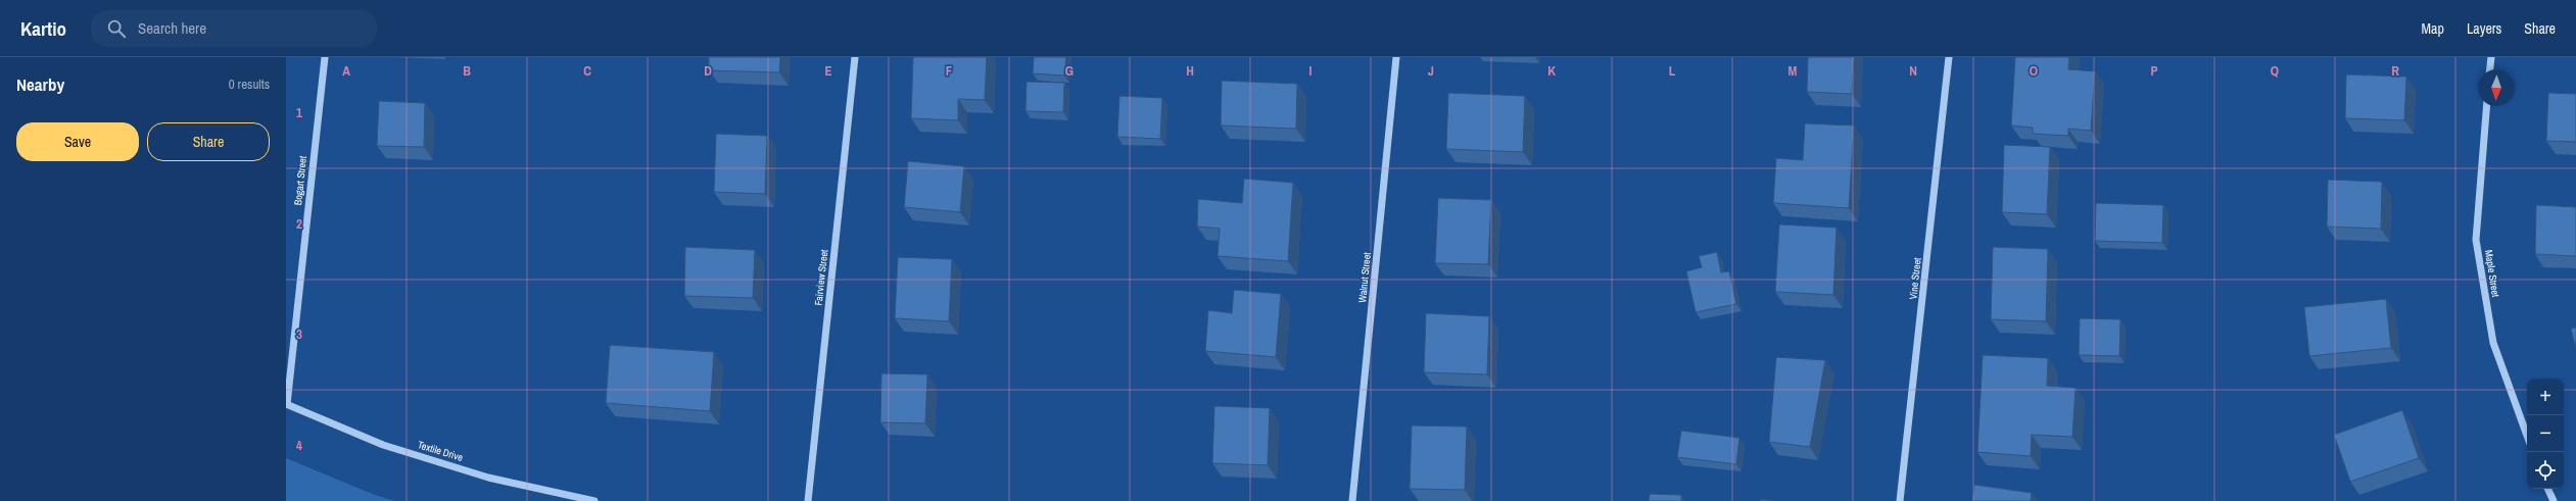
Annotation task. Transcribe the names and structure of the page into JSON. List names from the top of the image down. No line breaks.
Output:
{"streets":{"street":["Bogart Street","Maple Street","Fairview Street","Walnut Street","Vine Street","Textile Drive"]},"crossings":[["Bogart Street","Textile Drive"]],"north":"bottom","page":{"header":"Kartio","search":"Search here","nav":["Map","Layers","Share"],"heading":["Nearby","0 results"],"buttons":["Save","Share"],"map_buttons":["+","−"]},"grid":{"columns":["A","B","C","D","E","F","G","H","I","J","K","L","M","N","O","P","Q","R"],"rows":["1","2","3","4"]}}
